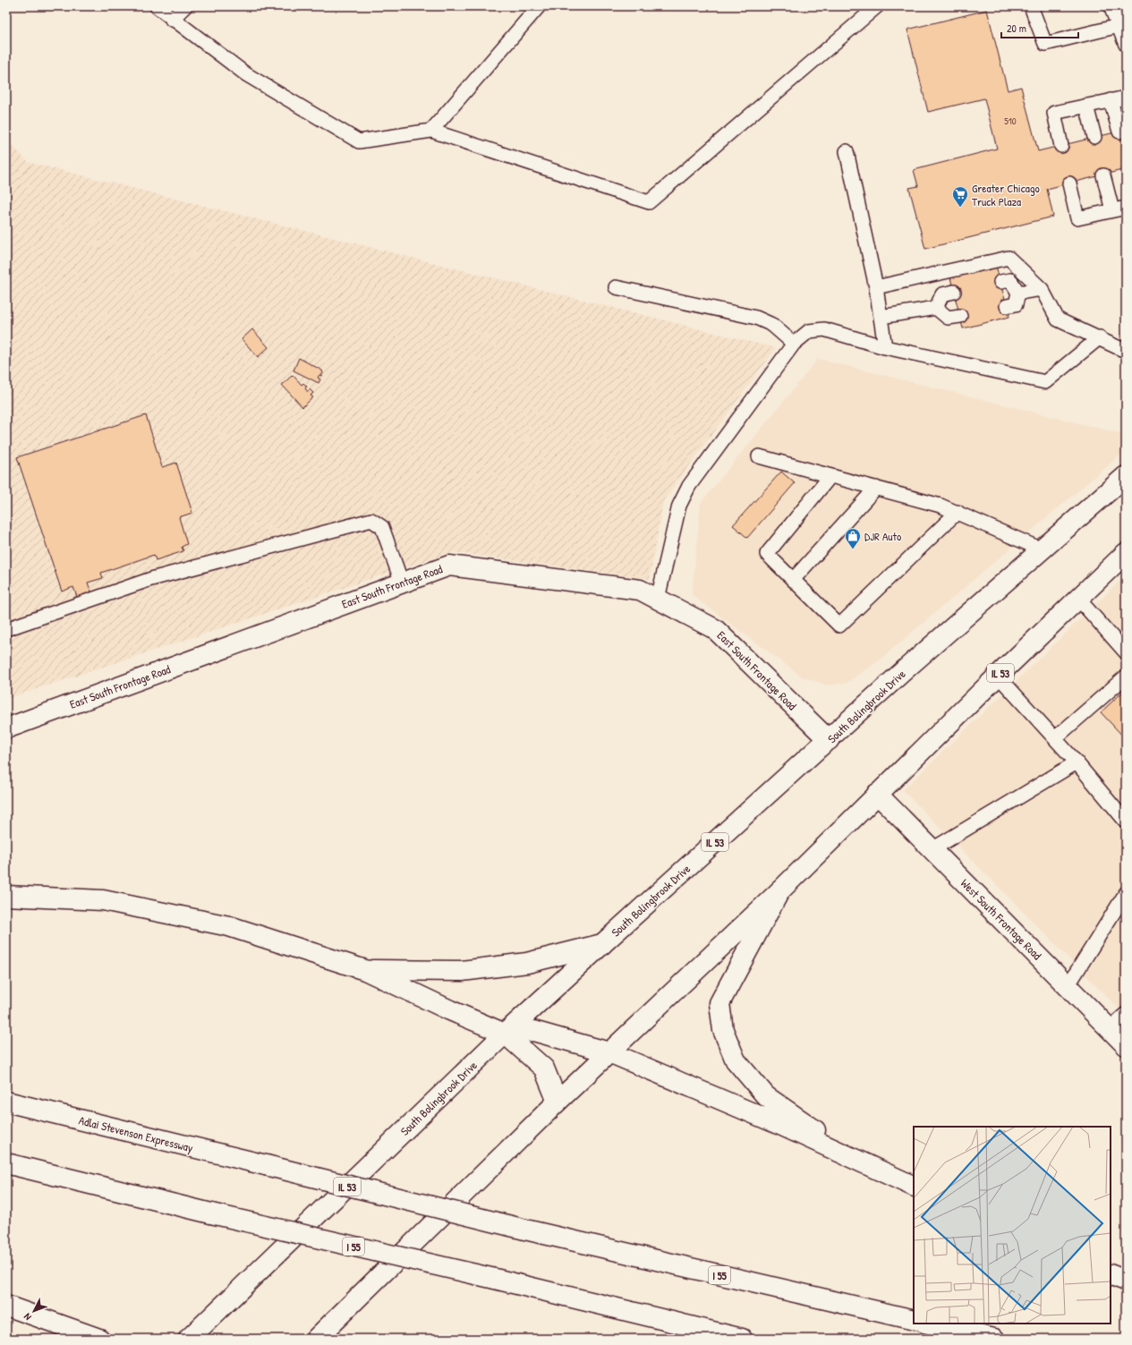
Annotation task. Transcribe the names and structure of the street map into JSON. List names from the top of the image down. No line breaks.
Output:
{"streets":{"main road":["East South Frontage Road","IL 53","South Bolingbrook Drive","West South Frontage Road","Adlai Stevenson Expressway","I 55"]},"crossings":[["East South Frontage Road","South Bolingbrook Drive"],["IL 53","West South Frontage Road"]],"places":{"supermarket":["Greater Chicago Truck Plaza"],"shop":["DJR Auto"]},"house_numbers":["510"],"scale_bar":"20 m","north":"bottom left"}
